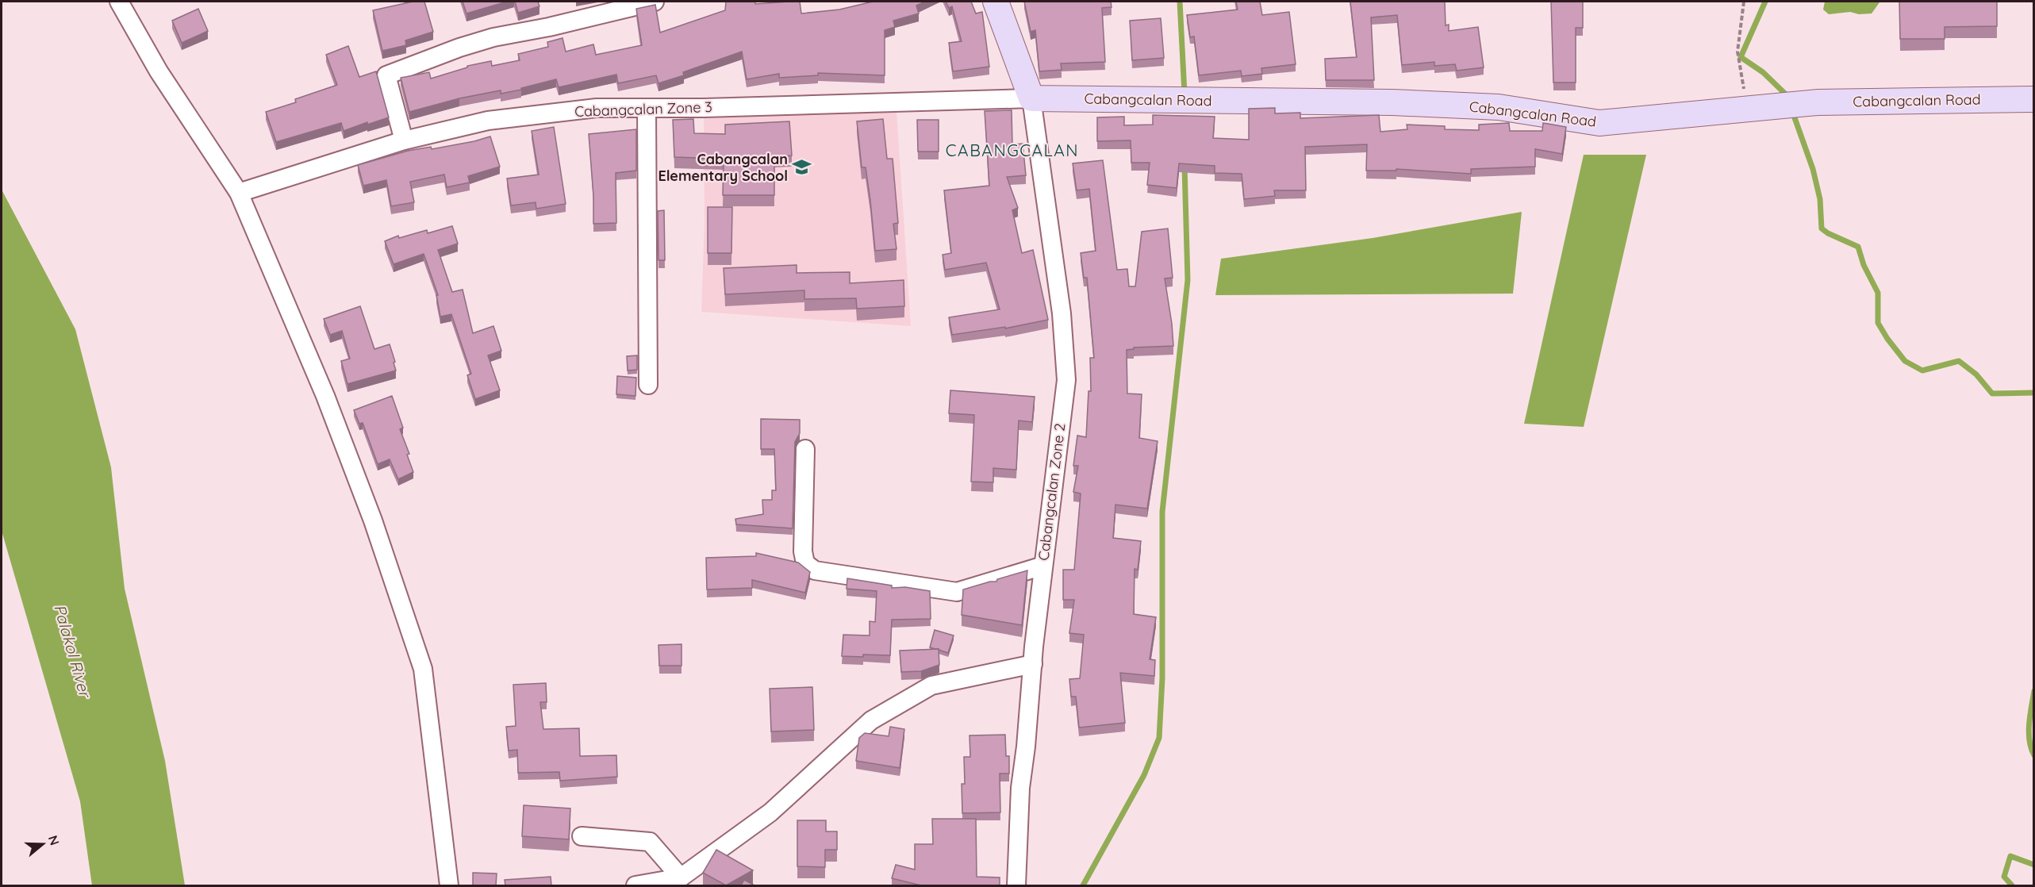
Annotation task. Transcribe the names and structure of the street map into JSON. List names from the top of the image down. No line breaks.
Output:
{"streets":{"street":["Cabangcalan Road","Cabangcalan Zone 3","Cabangcalan Zone 2"]},"crossings":[["Cabangcalan Road","Cabangcalan Zone 3"],["Cabangcalan Road","Cabangcalan Zone 2"],["Cabangcalan Zone 3","Cabangcalan Zone 2"]],"districts":["CABANGCALAN"],"water":["Palakol River"],"places":{"school or university":["Cabangcalan Elementary School"]},"north":"right"}
